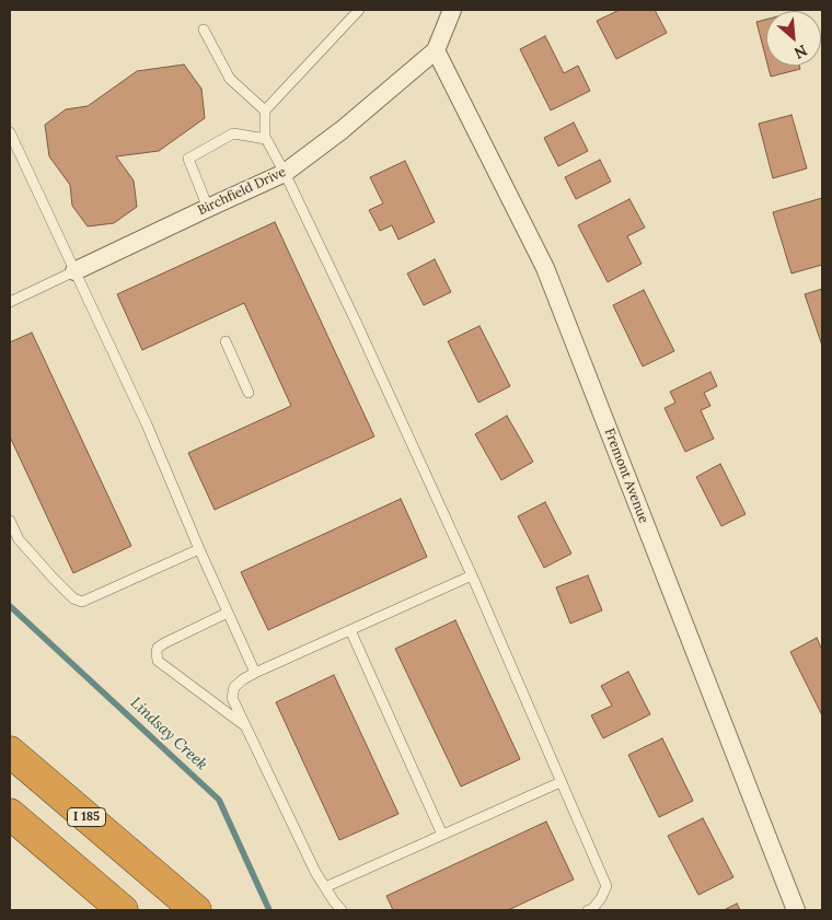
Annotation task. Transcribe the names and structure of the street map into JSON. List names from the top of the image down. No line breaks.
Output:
{"streets":{"highway":["I 185"],"street":["Birchfield Drive","Fremont Avenue"]},"crossings":[["Birchfield Drive","Fremont Avenue"]],"water":["Lindsay Creek"],"north":"bottom right"}
